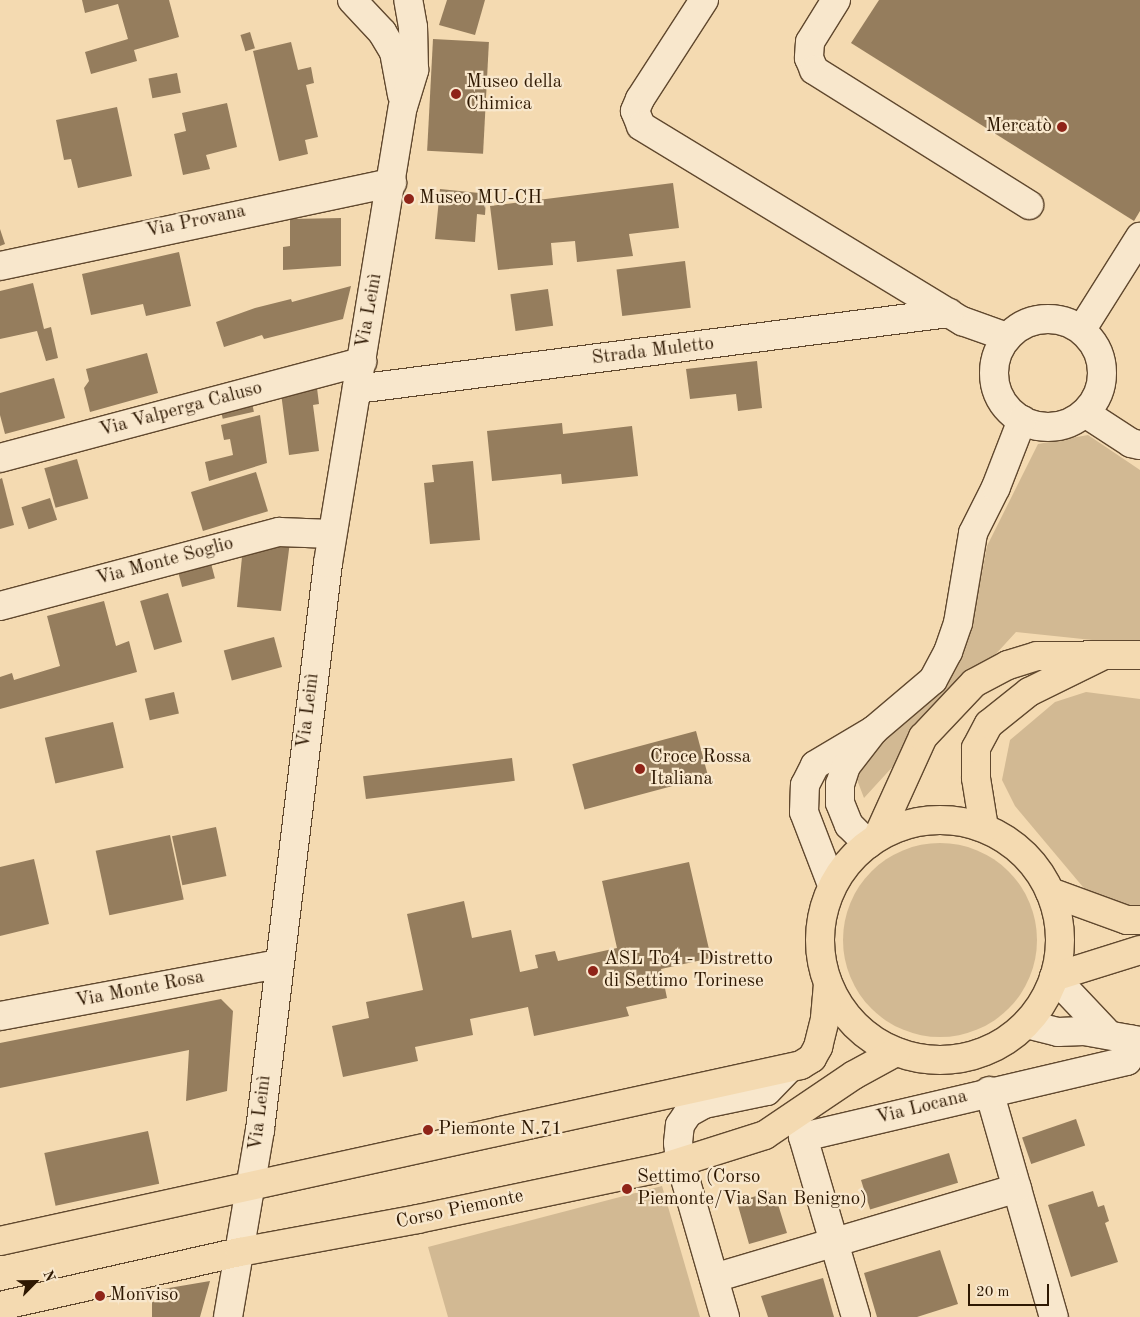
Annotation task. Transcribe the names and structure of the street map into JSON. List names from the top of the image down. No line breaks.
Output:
{"streets":{"main road":["Corso Piemonte"],"street":["Via Provana","Via Leinì","Strada Muletto","Via Valperga Caluso","Via Monte Soglio","Via Monte Rosa","Via Locana"]},"crossings":[["Via Provana","Via Leinì"],["Via Leinì","Strada Muletto"],["Via Leinì","Via Valperga Caluso"],["Via Leinì","Via Monte Soglio"],["Via Leinì","Via Monte Rosa"],["Via Leinì","Corso Piemonte"]],"places":["Museo della Chimica","Mercatò","Museo MU-CH","Croce Rossa Italiana","ASL To4 - Distretto di Settimo Torinese","Piemonte N.71","Settimo (Corso Piemonte/Via San Benigno)","Monviso"],"scale_bar":"20 m","north":"top right"}
